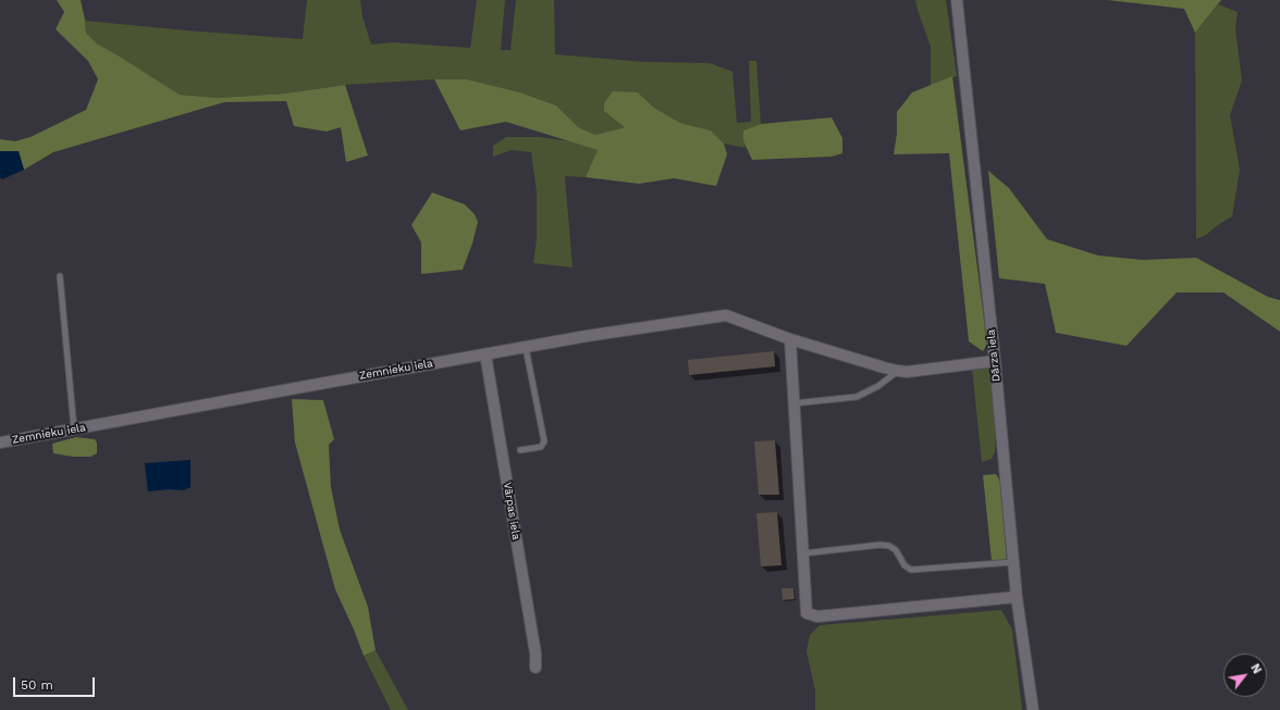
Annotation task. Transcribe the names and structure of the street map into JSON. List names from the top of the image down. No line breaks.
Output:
{"streets":{"street":["Dārza iela","Zemnieku iela","Vārpas iela"]},"crossings":[["Dārza iela","Zemnieku iela"],["Zemnieku iela","Vārpas iela"]],"scale_bar":"50 m","north":"top right"}
